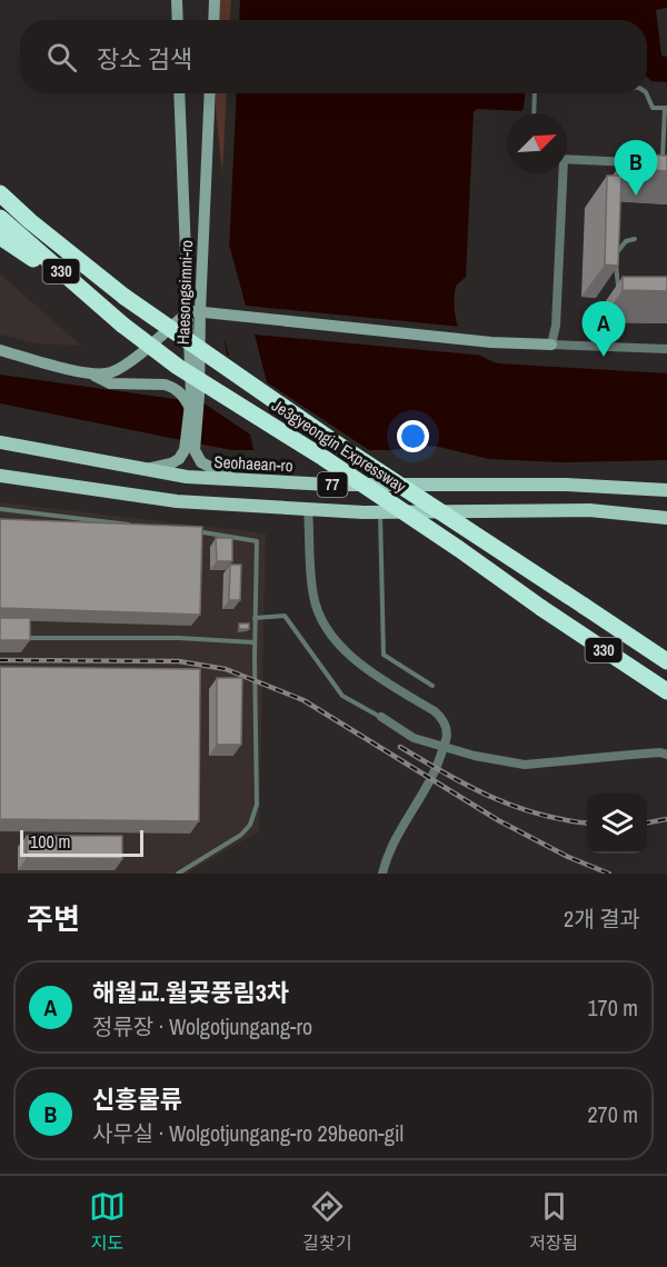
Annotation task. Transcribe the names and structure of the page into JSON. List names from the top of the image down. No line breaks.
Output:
{"streets":{"highway":["330","Je3gyeongin Expressway"],"main road":["Haesongsimni-ro","Seohaean-ro","77"]},"crossings":[["Haesongsimni-ro","Seohaean-ro"]],"scale_bar":"100 m","north":"top right","page":{"search":"장소 검색","pins":["B","A"],"scale":"100 m","heading":["주변","2개 결과"],"list":[{"mark":"A","name":"해월교.월곶풍림3차","note":"정류장 · Wolgotjungang-ro","value":"170 m"},{"mark":"B","name":"신흥물류","note":"사무실 · Wolgotjungang-ro 29beon-gil","value":"270 m"}],"nav":["지도","길찾기","저장됨"]}}
